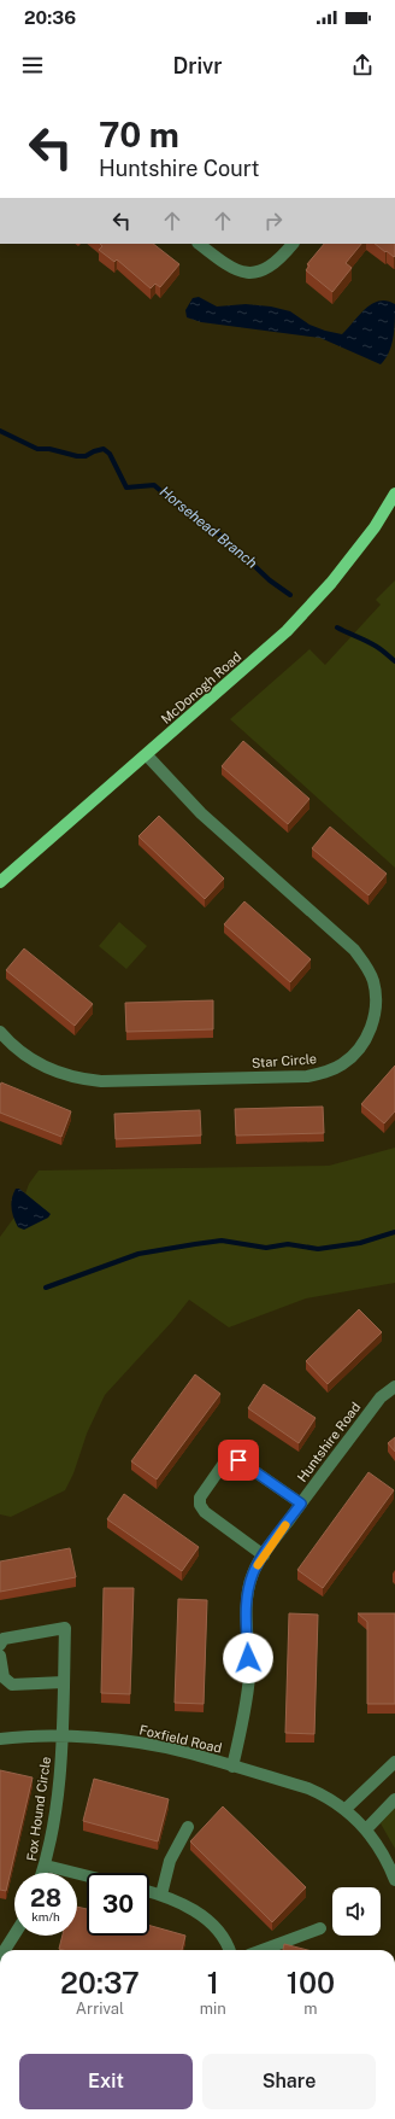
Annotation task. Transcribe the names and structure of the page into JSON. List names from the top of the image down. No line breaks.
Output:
{"streets":{"main road":["McDonogh Road"],"street":["Star Circle","Huntshire Road","Foxfield Road","Fox Hound Circle"]},"crossings":[["McDonogh Road","Star Circle"],["Huntshire Road","Foxfield Road"],["Foxfield Road","Fox Hound Circle"]],"water":["Horsehead Branch"],"page":{"status":"20:36","header":"Drivr","turn":["70 m","Huntshire Court"],"speed":"28 km/h","limit":"30","eta":["20:37","Arrival","1","min","100","m"],"buttons":["Exit","Share"]}}
